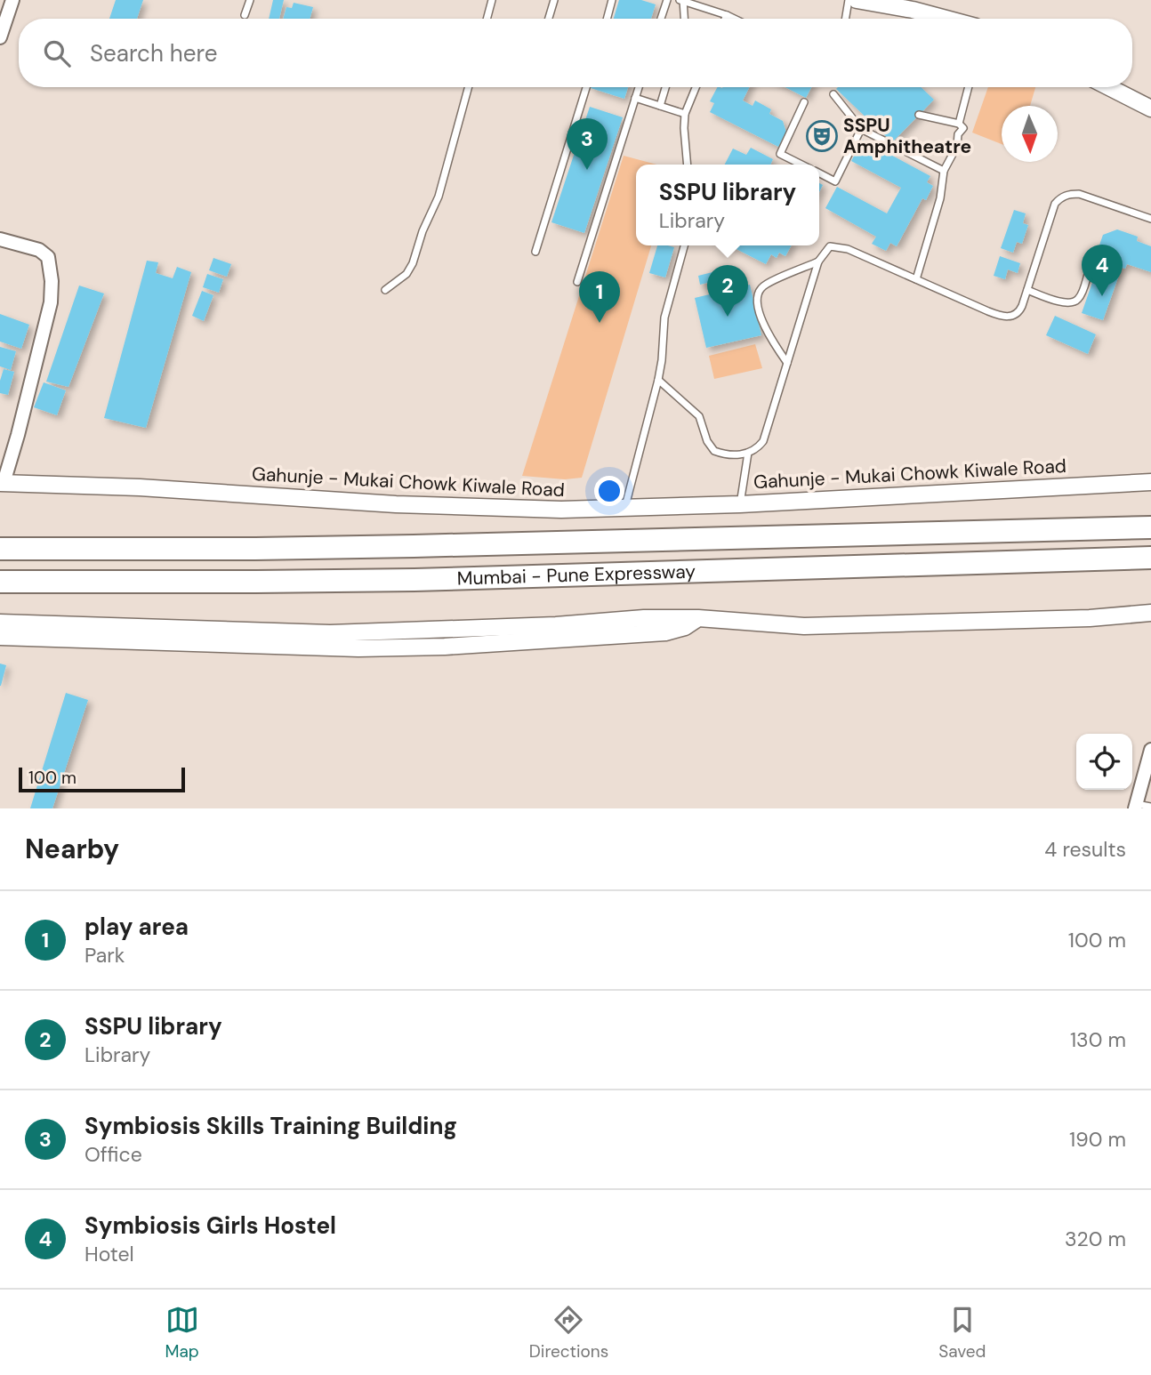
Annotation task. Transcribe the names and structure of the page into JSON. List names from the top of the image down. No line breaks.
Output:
{"streets":{"highway":["Mumbai - Pune Expressway"],"street":["Gahunje - Mukai Chowk Kiwale Road"]},"places":{"theatre":["SSPU Amphitheatre"]},"scale_bar":"100 m","north":"bottom","page":{"search":"Search here","pins":["3","4","2","1"],"popup":["SSPU library","Library"],"scale":"100 m","heading":["Nearby","4 results"],"list":[{"mark":"1","name":"play area","note":"Park","value":"100 m"},{"mark":"2","name":"SSPU library","note":"Library","value":"130 m"},{"mark":"3","name":"Symbiosis Skills Training Building","note":"Office","value":"190 m"},{"mark":"4","name":"Symbiosis Girls Hostel","note":"Hotel","value":"320 m"}],"nav":["Map","Directions","Saved"]}}
